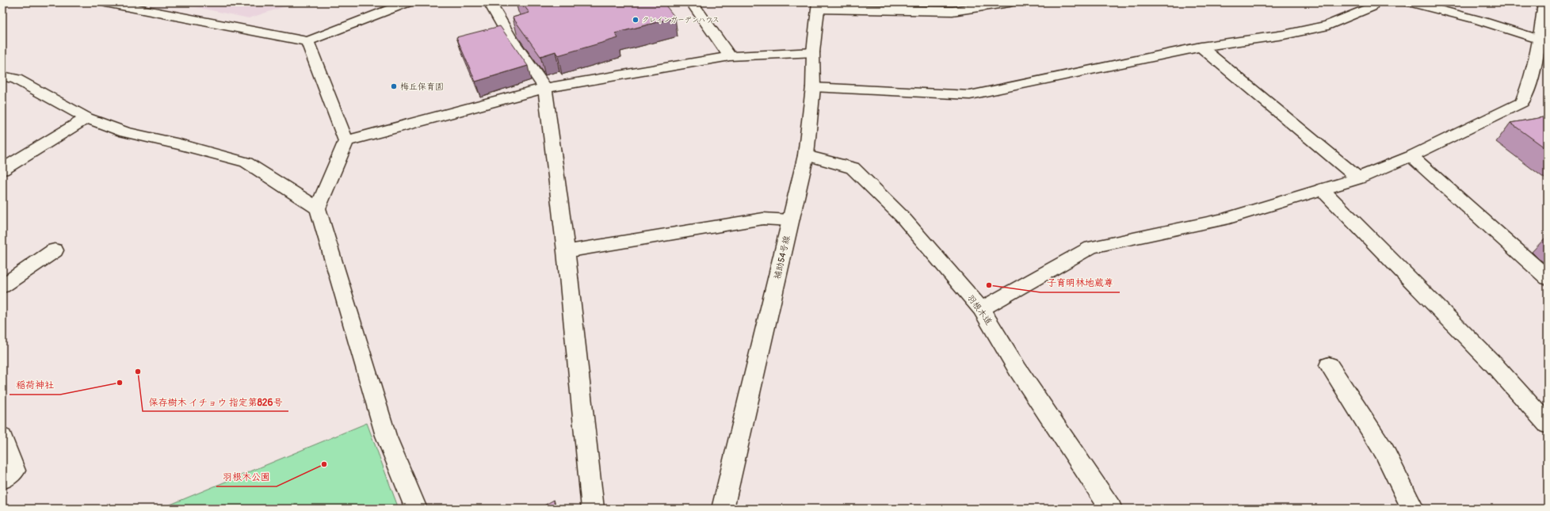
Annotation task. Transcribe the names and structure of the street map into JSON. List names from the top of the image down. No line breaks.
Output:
{"streets":{"street":["補助54号線","羽根木道"]},"crossings":[["補助54号線","羽根木道"]],"places":["クレインガーデンハウス","梅丘保育園","子育明林地蔵尊","保存樹木 イチョウ 指定第826号","稲荷神社","羽根木公園"]}
